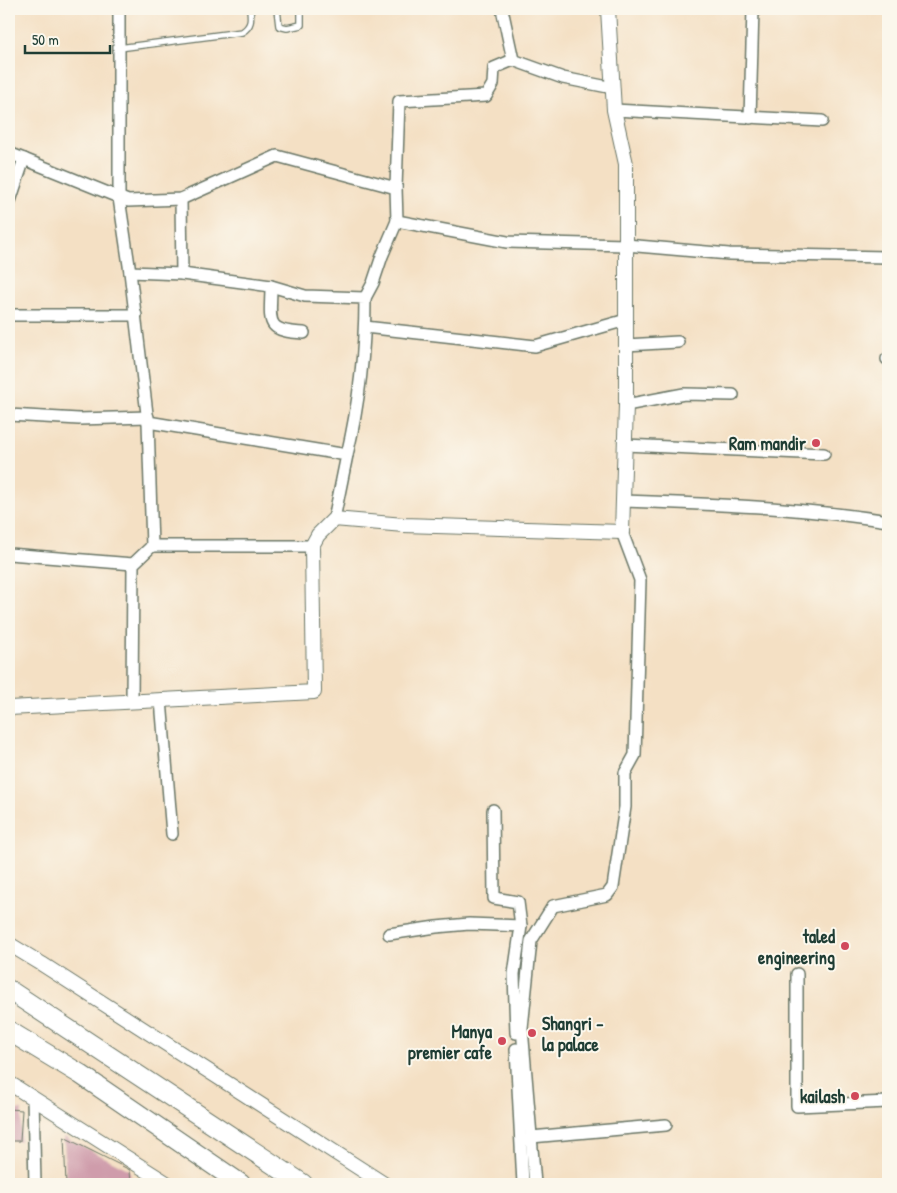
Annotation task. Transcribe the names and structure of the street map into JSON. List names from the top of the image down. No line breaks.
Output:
{"places":["Ram mandir","taled engineering","Shangri - la palace","Manya premier cafe","kailash"],"scale_bar":"50 m"}
